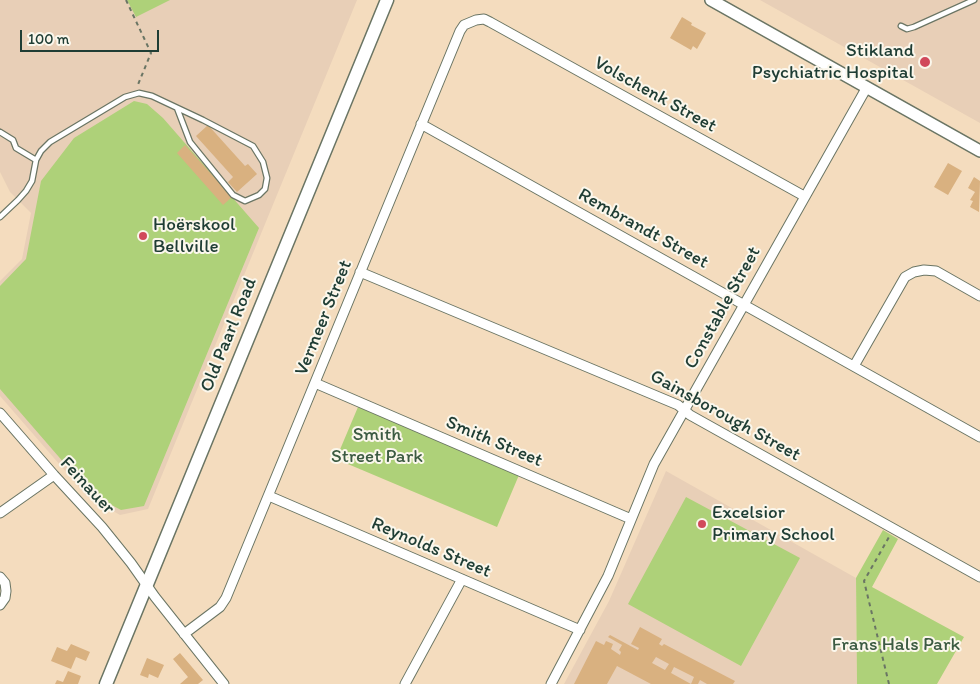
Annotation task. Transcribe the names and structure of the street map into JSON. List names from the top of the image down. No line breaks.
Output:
{"streets":{"main road":["Old Paarl Road"],"street":["Volschenk Street","Rembrandt Street","Constable Street","Vermeer Street","Gainsborough Street","Smith Street","Feinauer","Reynolds Street"]},"crossings":[["Volschenk Street","Constable Street"],["Volschenk Street","Vermeer Street"],["Rembrandt Street","Constable Street"],["Rembrandt Street","Vermeer Street"],["Constable Street","Gainsborough Street"],["Constable Street","Smith Street"],["Constable Street","Reynolds Street"],["Vermeer Street","Gainsborough Street"],["Vermeer Street","Smith Street"],["Vermeer Street","Feinauer"],["Vermeer Street","Reynolds Street"],["Old Paarl Road","Feinauer"]],"parks":["Smith Street Park","Frans Hals Park"],"places":["Stikland Psychiatric Hospital","Hoërskool Bellville","Excelsior Primary School"],"scale_bar":"100 m"}
